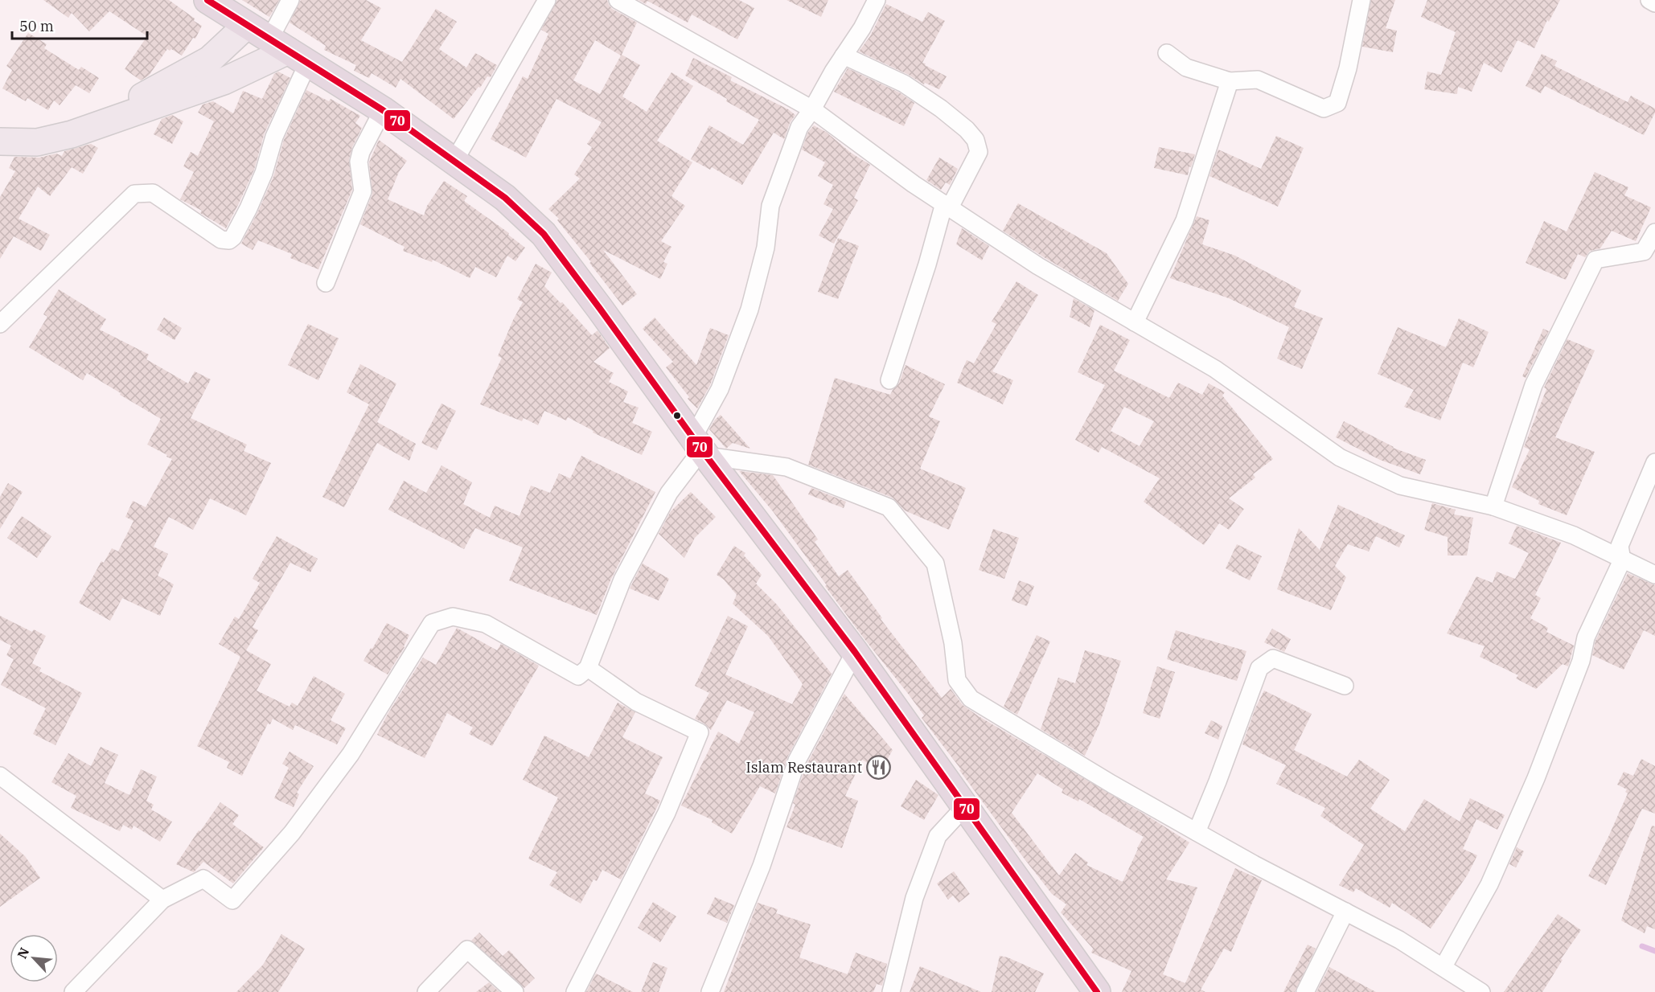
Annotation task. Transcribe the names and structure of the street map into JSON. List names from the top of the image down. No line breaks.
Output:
{"places":{"restaurant":["Islam Restaurant"]},"lines":["transit line 70"],"scale_bar":"50 m","north":"top left"}
